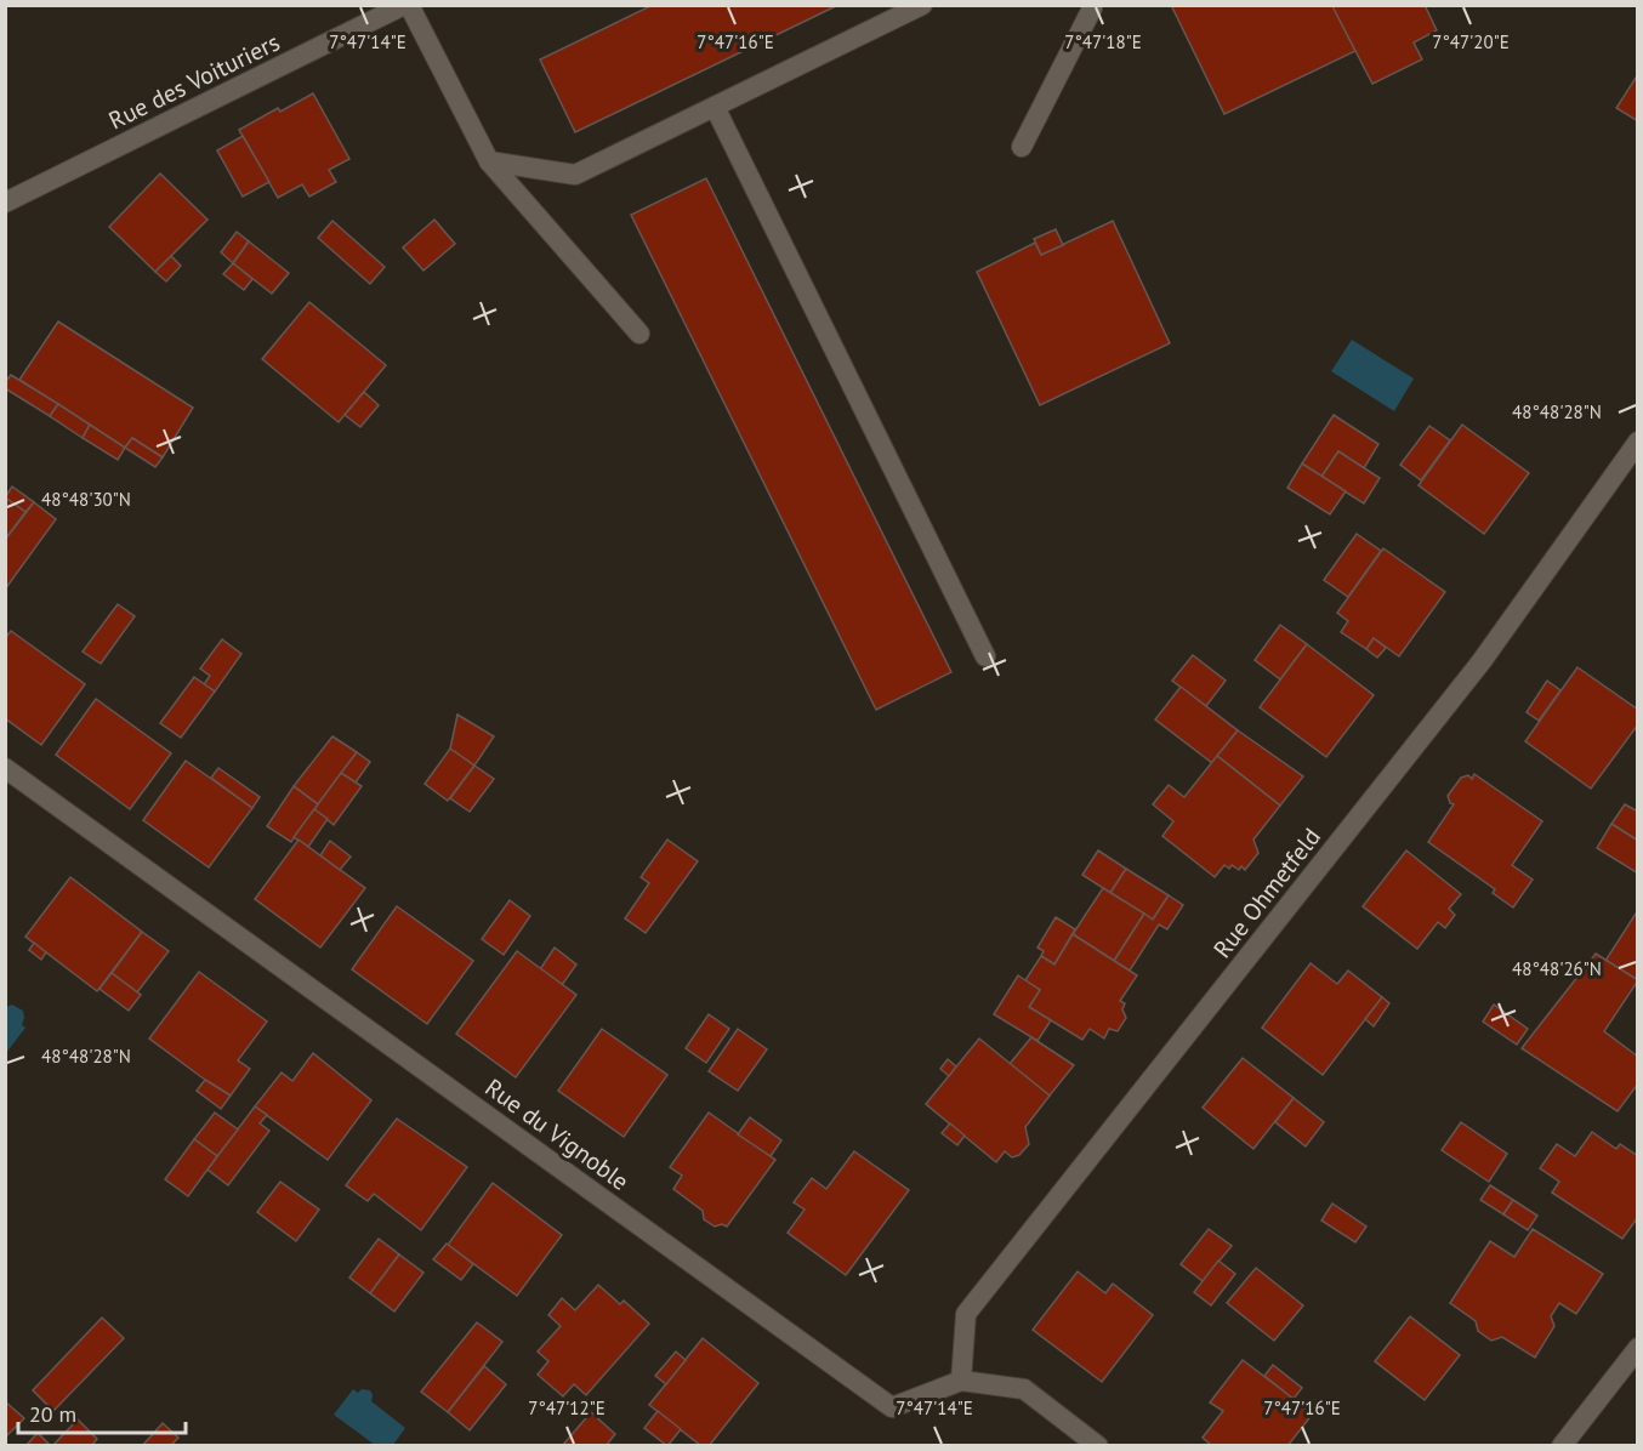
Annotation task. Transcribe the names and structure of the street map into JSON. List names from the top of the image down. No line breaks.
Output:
{"streets":{"street":["Rue des Voituriers","Rue Ohmetfeld","Rue du Vignoble"]},"crossings":[["Rue Ohmetfeld","Rue du Vignoble"]],"scale_bar":"20 m","coordinates":["7°47'16\"E","7°47'18\"E","7°47'20\"E","7°47'14\"E","48°48'28\"N","48°48'30\"N","48°48'26\"N","7°47'12\"E"]}
